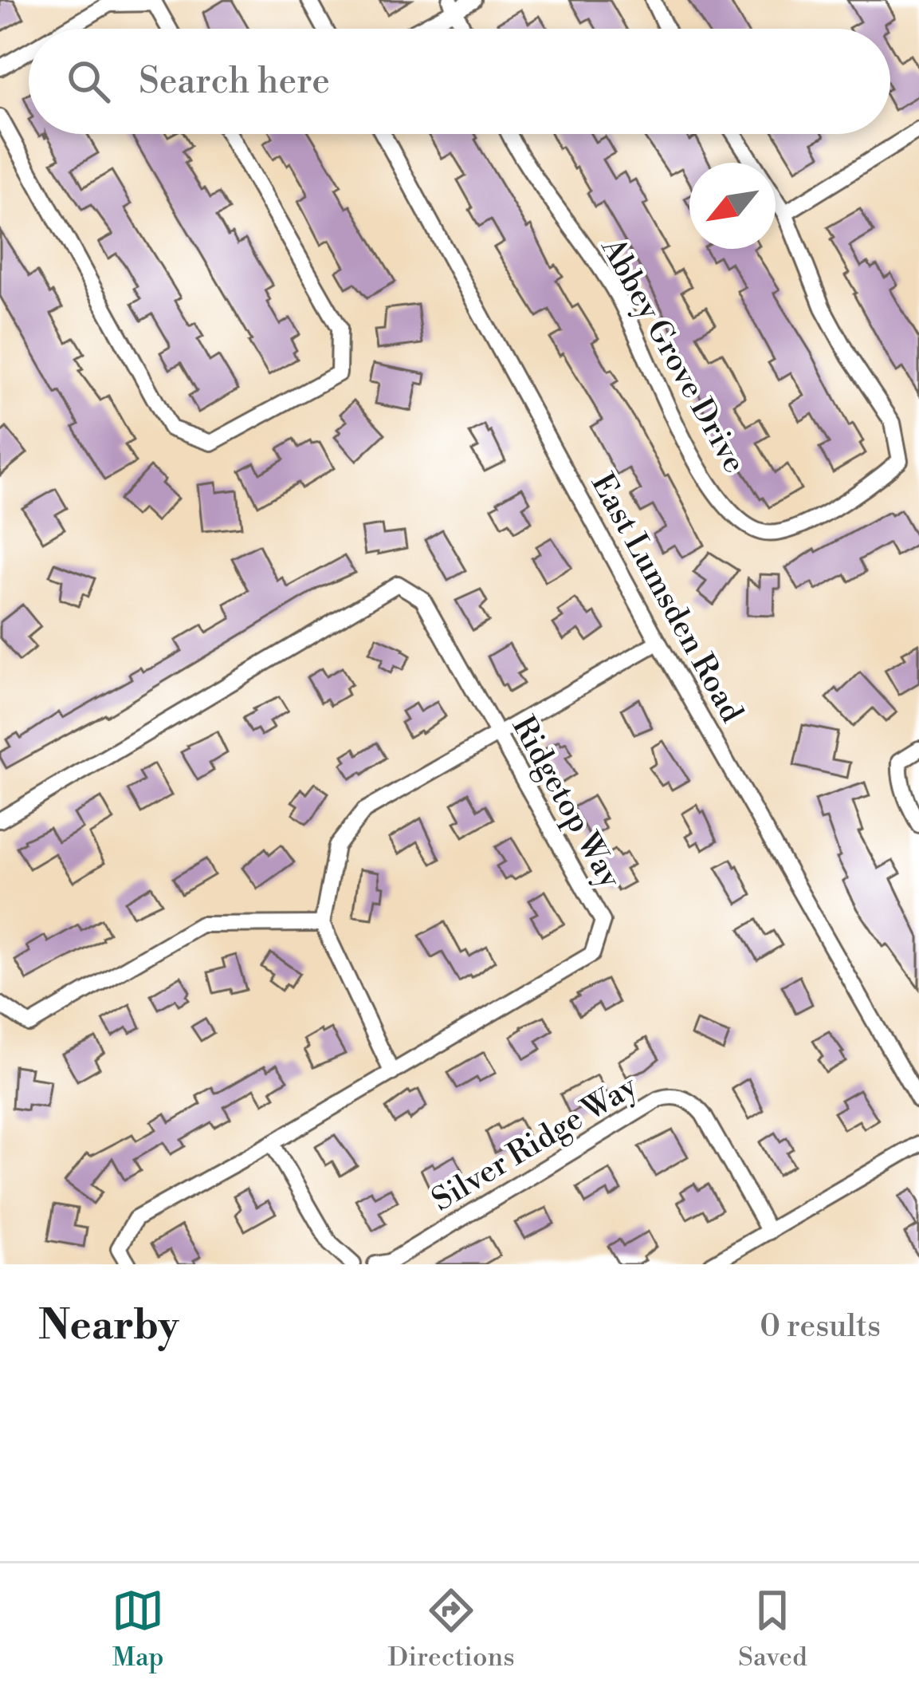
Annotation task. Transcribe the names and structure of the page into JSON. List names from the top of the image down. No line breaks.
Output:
{"streets":{"street":["Abbey Grove Drive","East Lumsden Road","Ridgetop Way","Silver Ridge Way"]},"north":"bottom left","page":{"search":"Search here","heading":["Nearby","0 results"],"nav":["Map","Directions","Saved"]}}
